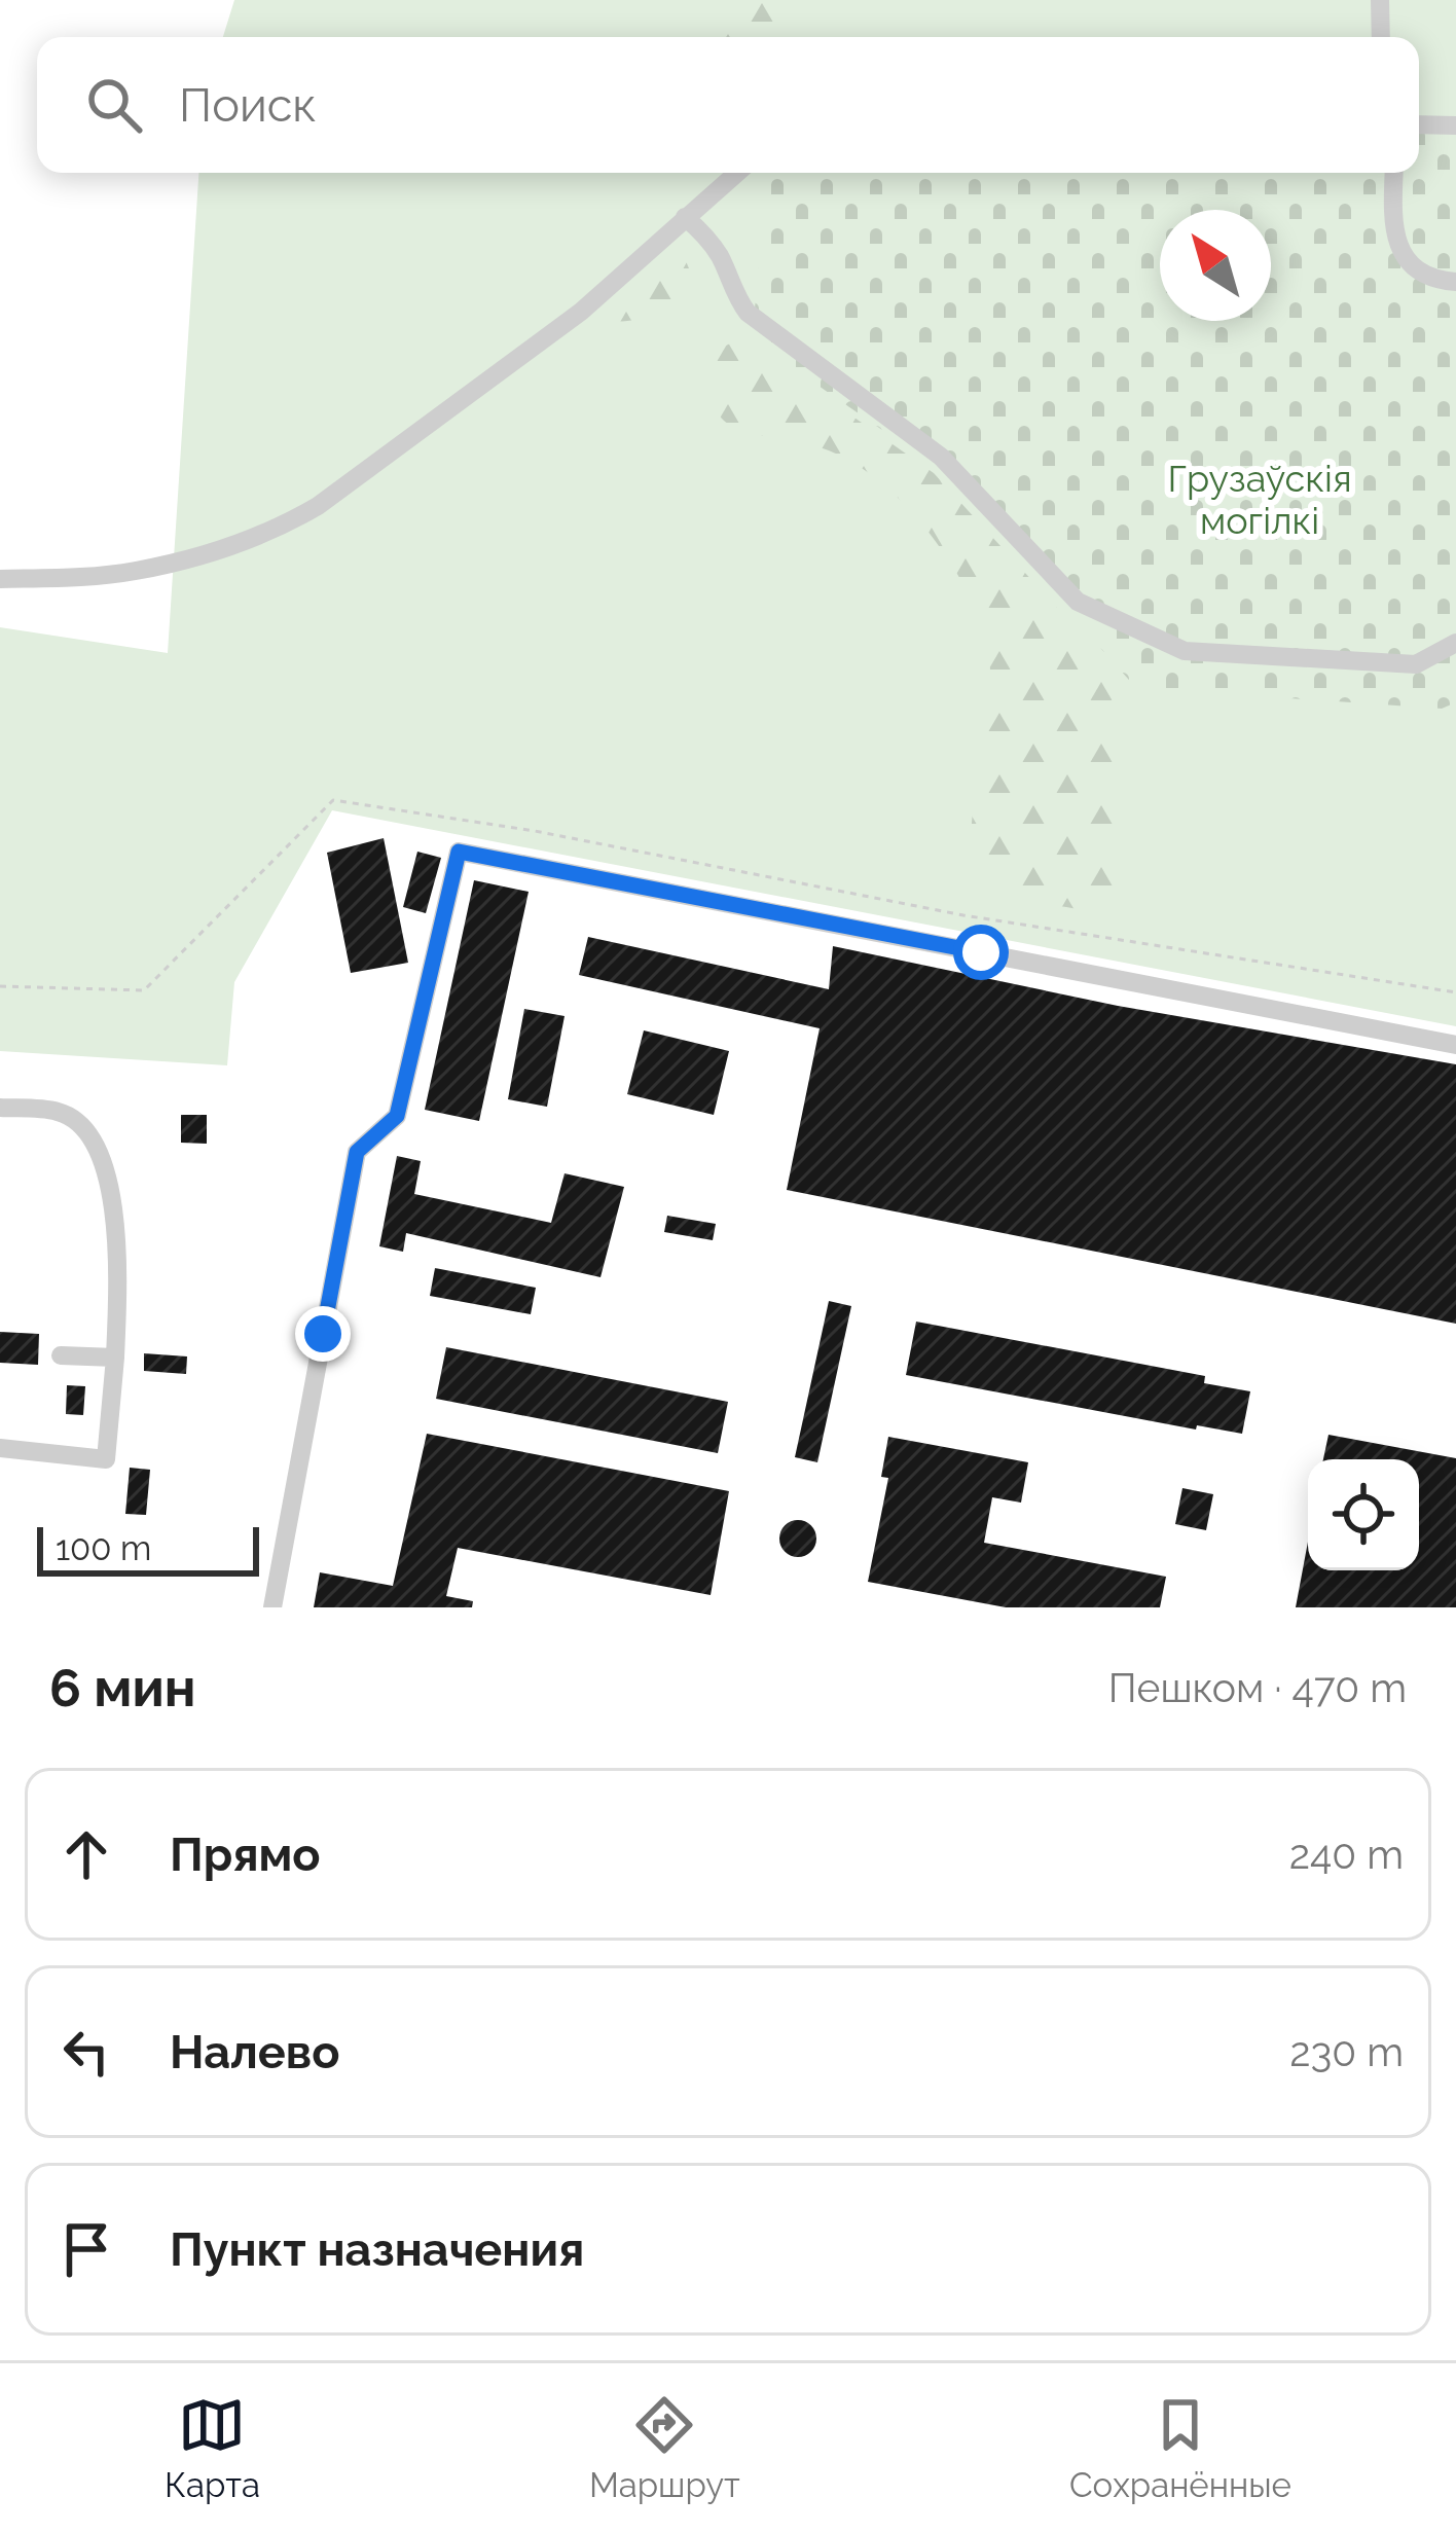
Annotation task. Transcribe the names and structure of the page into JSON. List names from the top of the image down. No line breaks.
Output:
{"parks":["Грузаўскія могілкі"],"scale_bar":"100 m","north":"top left","page":{"search":"Поиск","scale":"100 m","heading":["6 мин","Пешком · 470 m"],"list":[["Прямо","240 m"],["Налево","230 m"],"Пункт назначения"],"nav":["Карта","Маршрут","Сохранённые"]}}
